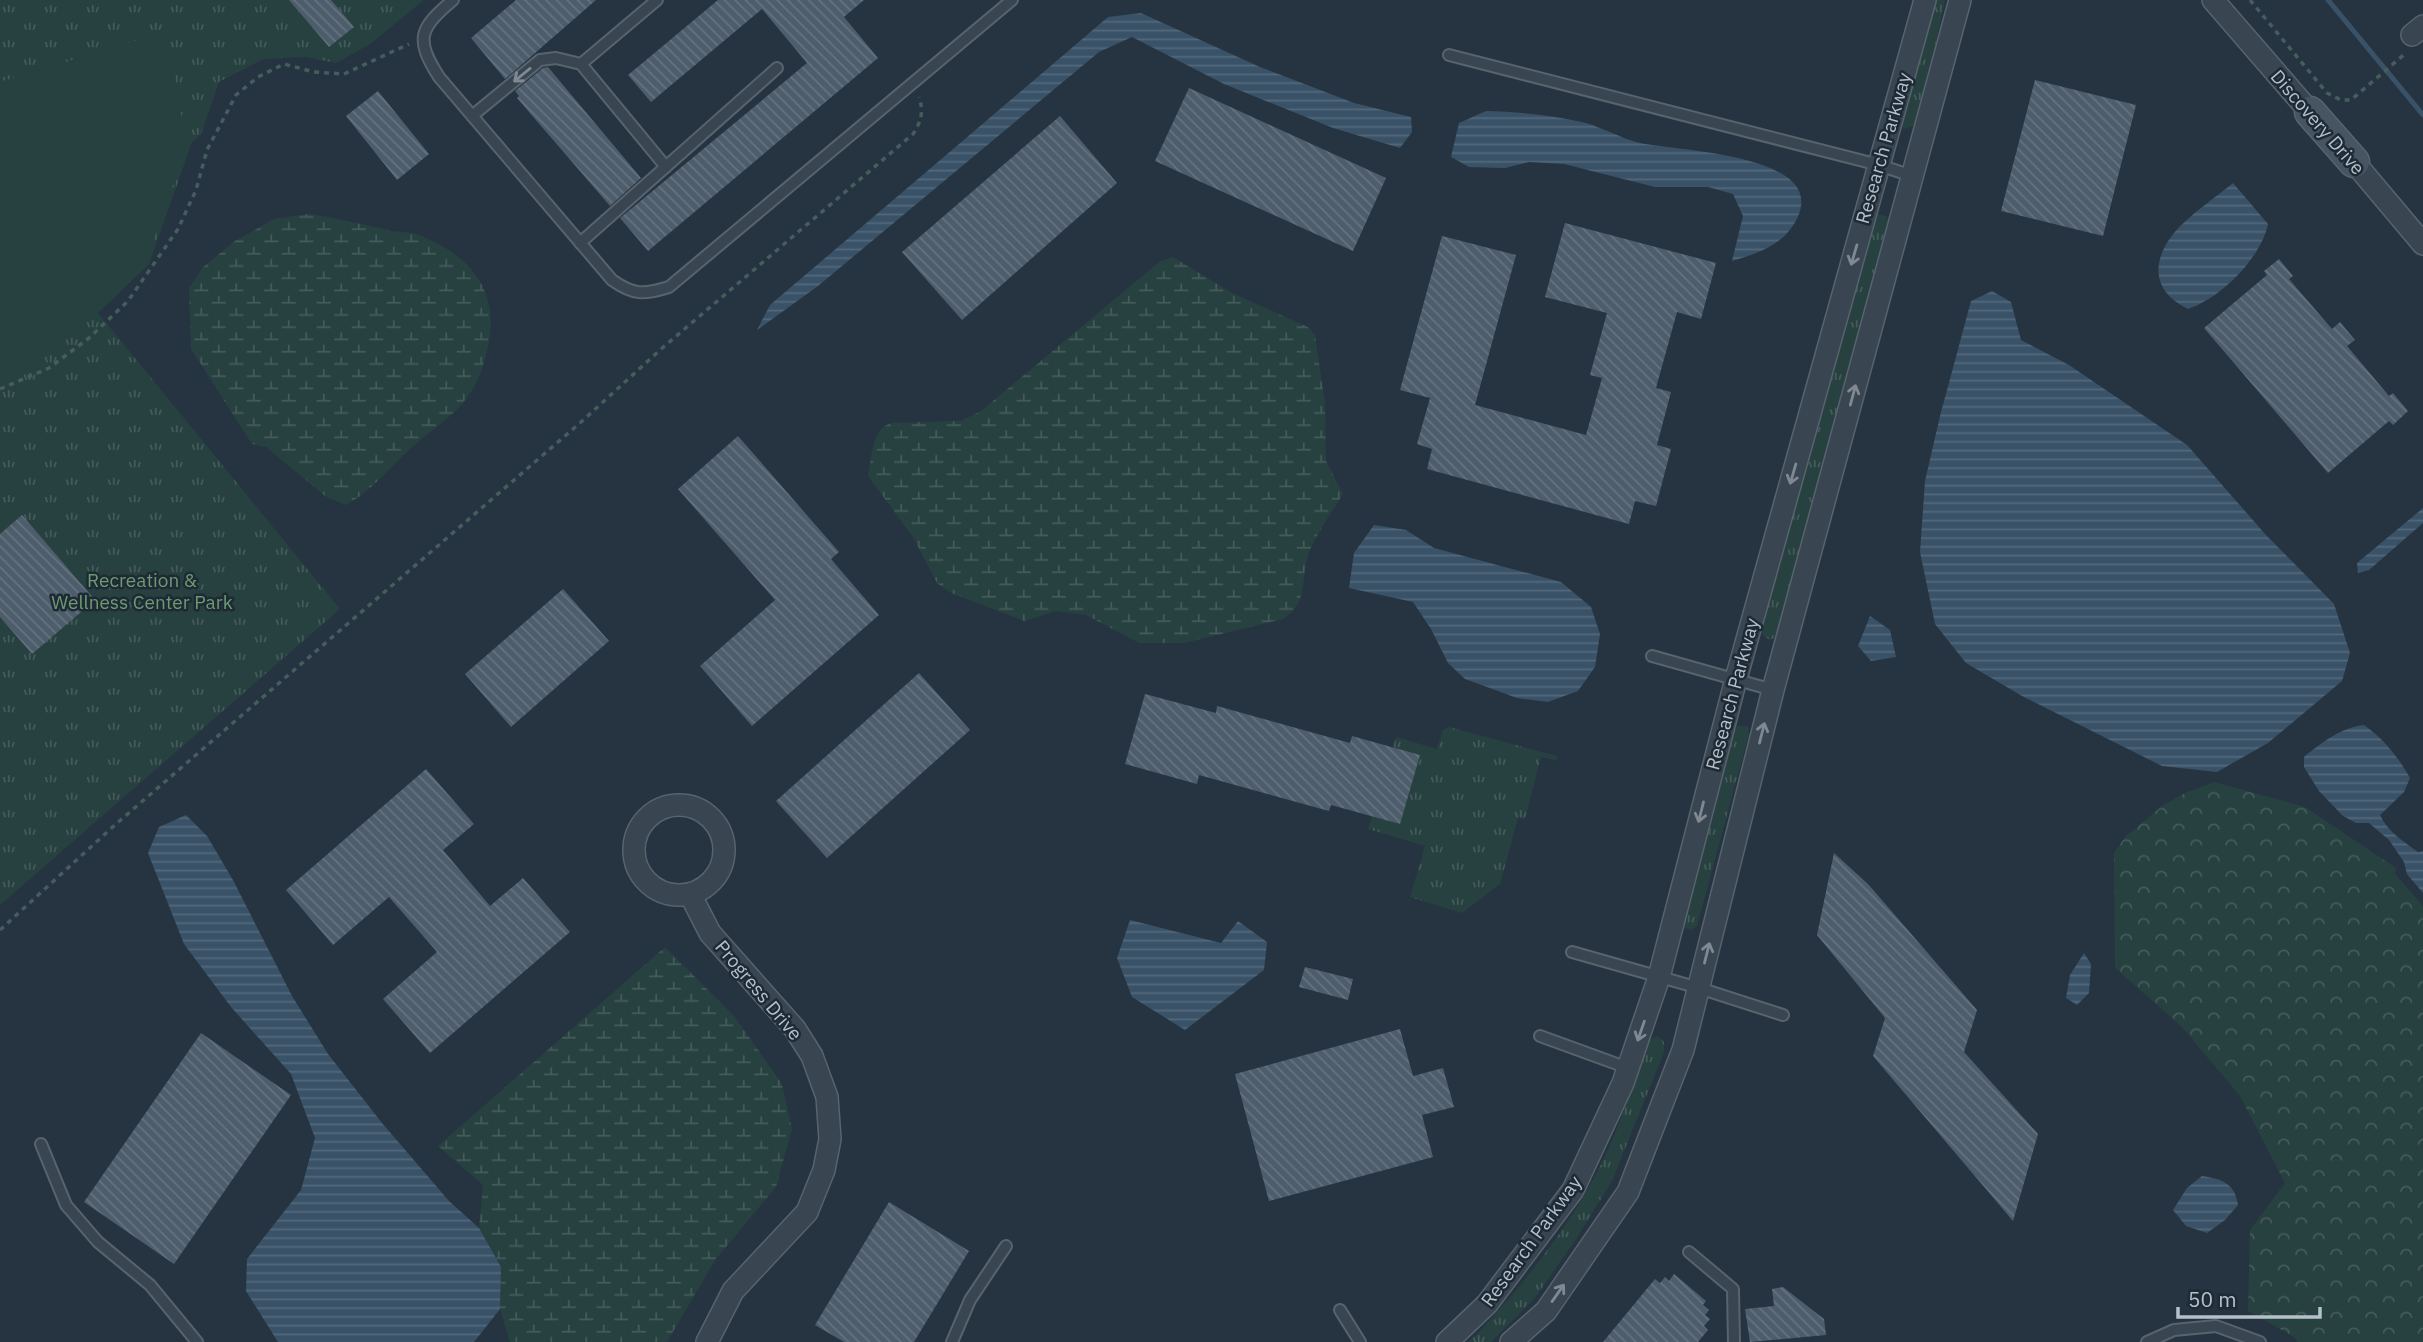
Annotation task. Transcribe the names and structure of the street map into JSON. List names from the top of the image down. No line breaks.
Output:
{"streets":{"street":["Discovery Drive","Research Parkway","Progress Drive"]},"parks":["Recreation & Wellness Center Park"],"scale_bar":"50 m"}
